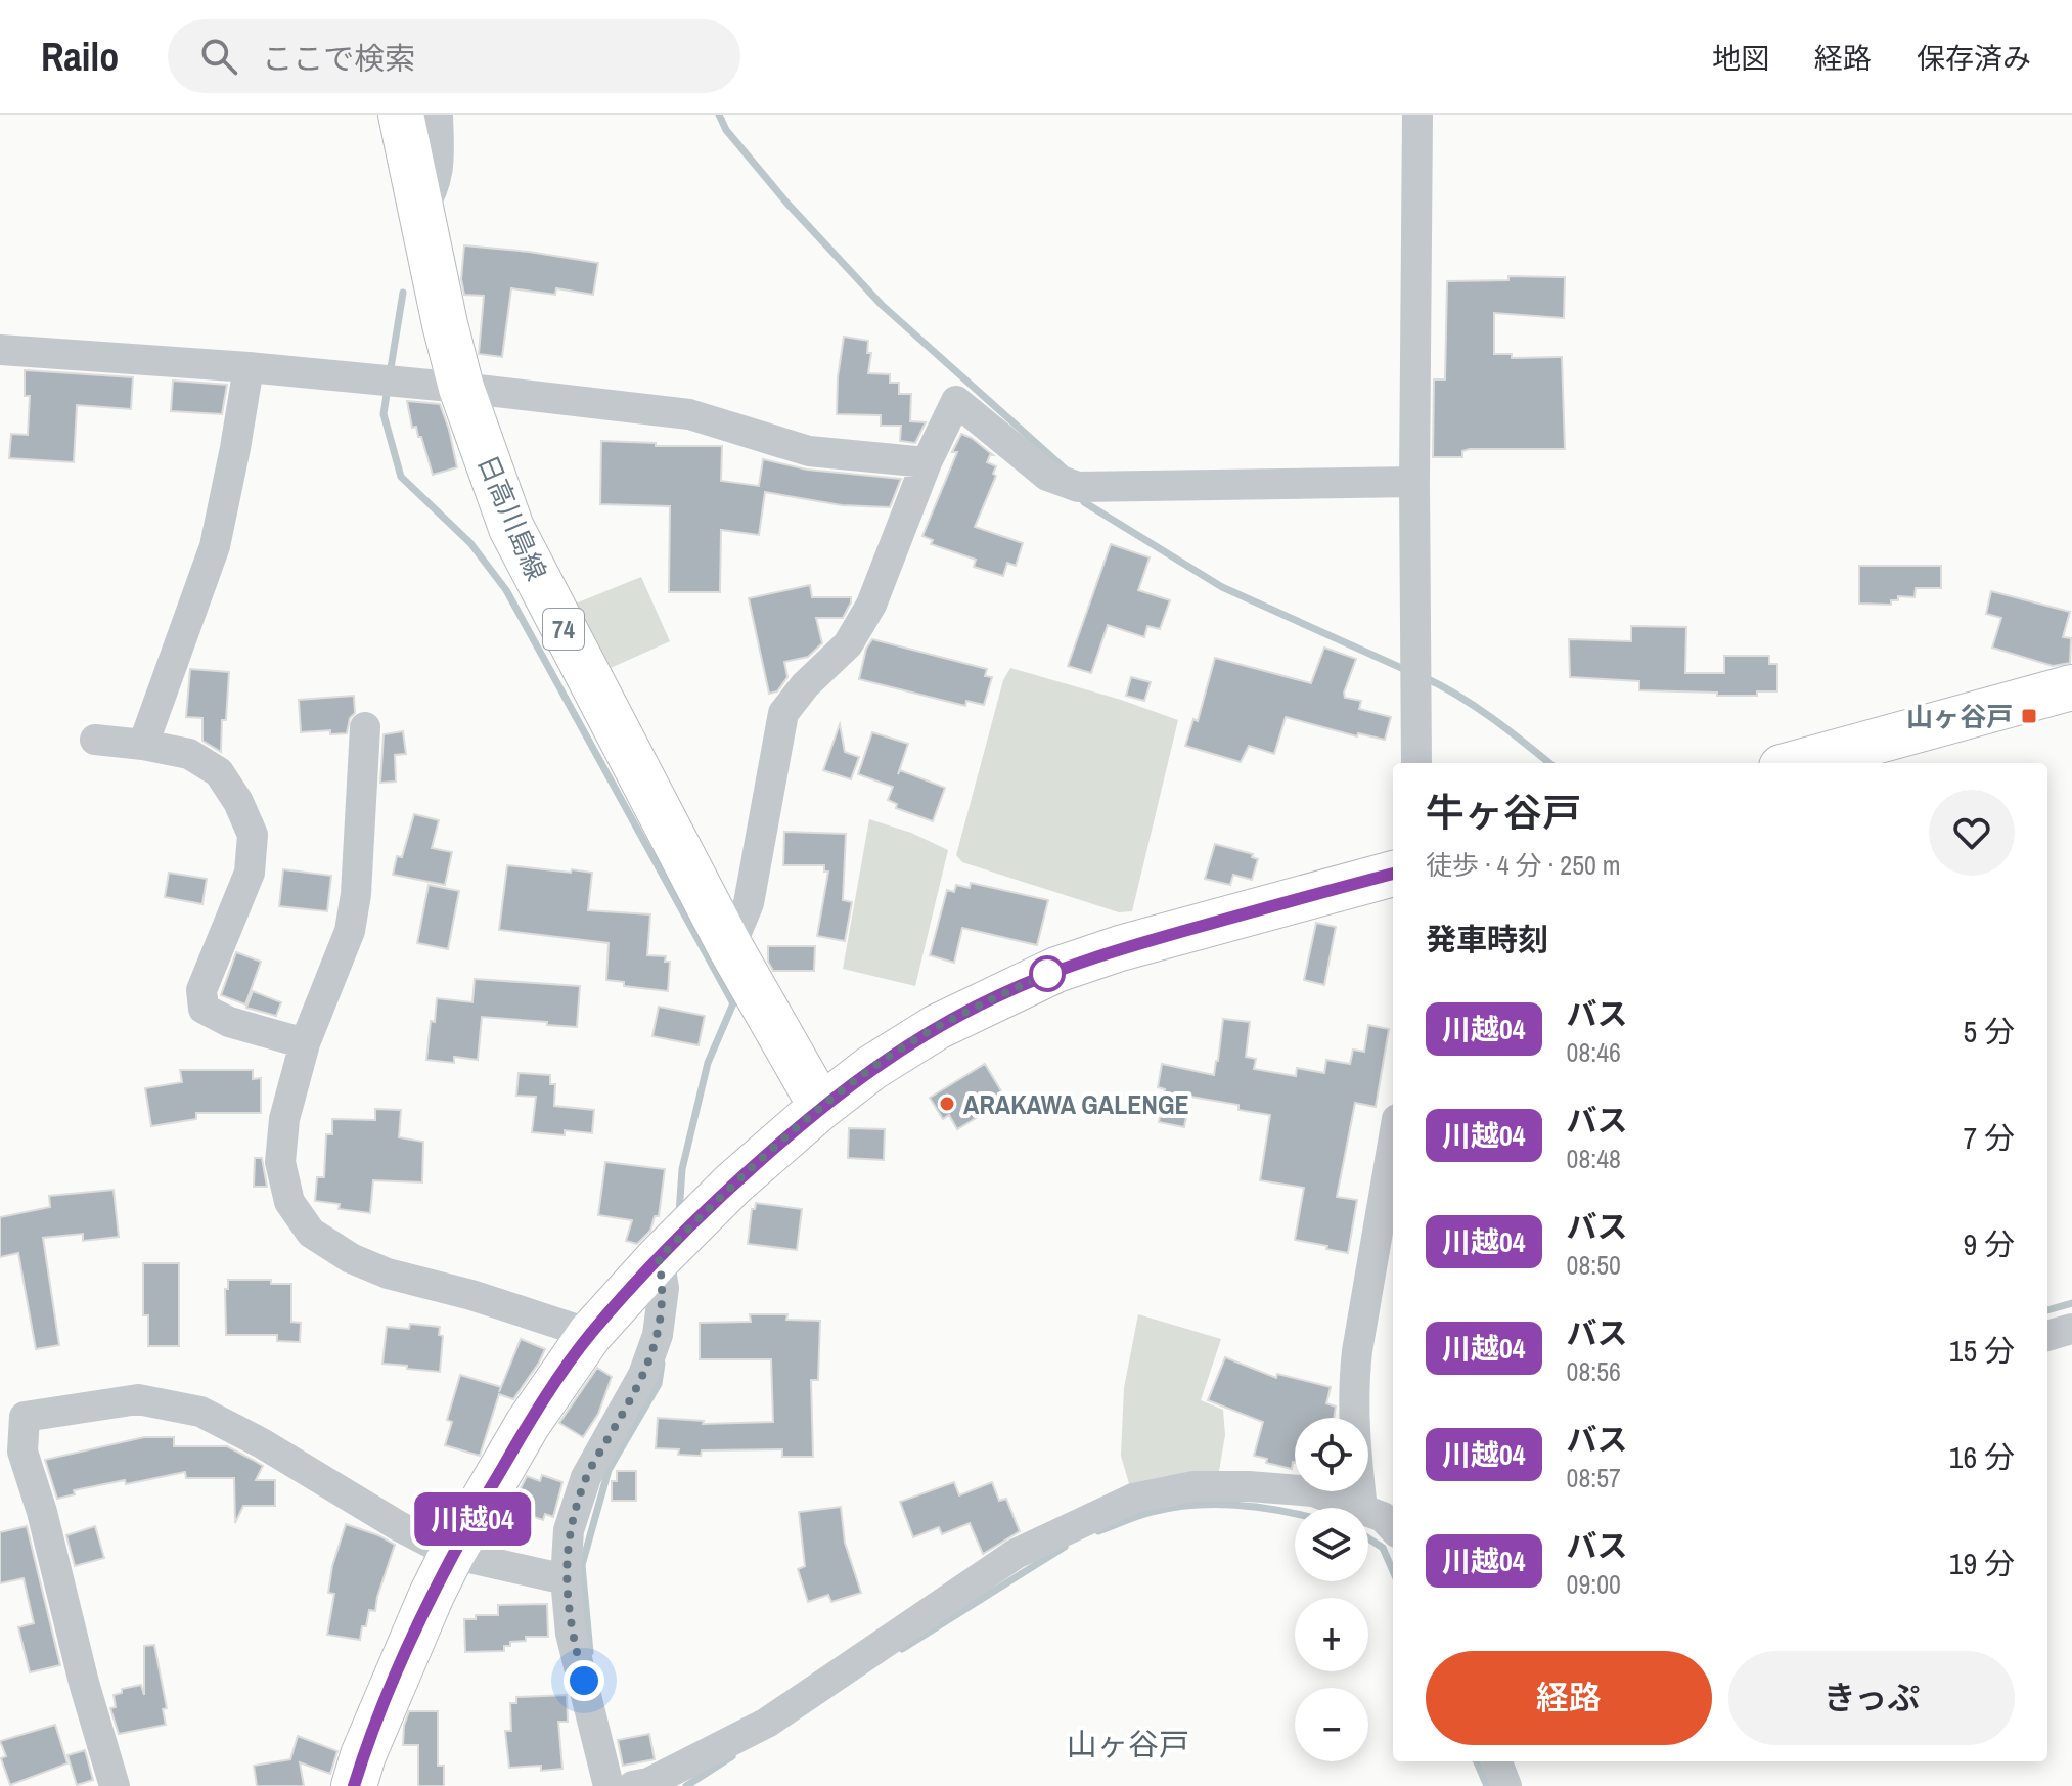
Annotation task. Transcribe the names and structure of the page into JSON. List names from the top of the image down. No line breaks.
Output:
{"streets":{"main road":["日高川島線","74"]},"districts":["山ヶ谷戸"],"places":{"transit":["山ヶ谷戸"],"other":["ARAKAWA GALENGE"]},"lines":["bus line 川越04"],"page":{"header":"Railo","search":"ここで検索","nav":["地図","経路","保存済み"],"on_map":"川越04","heading":[["牛ヶ谷戸","徒歩 · 4 分 · 250 m"],"発車時刻"],"list":[{"mark":"川越04","name":"バス","note":"08:46","value":"5 分"},{"mark":"川越04","name":"バス","note":"08:48","value":"7 分"},{"mark":"川越04","name":"バス","note":"08:50","value":"9 分"},{"mark":"川越04","name":"バス","note":"08:56","value":"15 分"},{"mark":"川越04","name":"バス","note":"08:57","value":"16 分"},{"mark":"川越04","name":"バス","note":"09:00","value":"19 分"}],"map_buttons":["+","−"],"buttons":["経路","きっぷ"]}}
